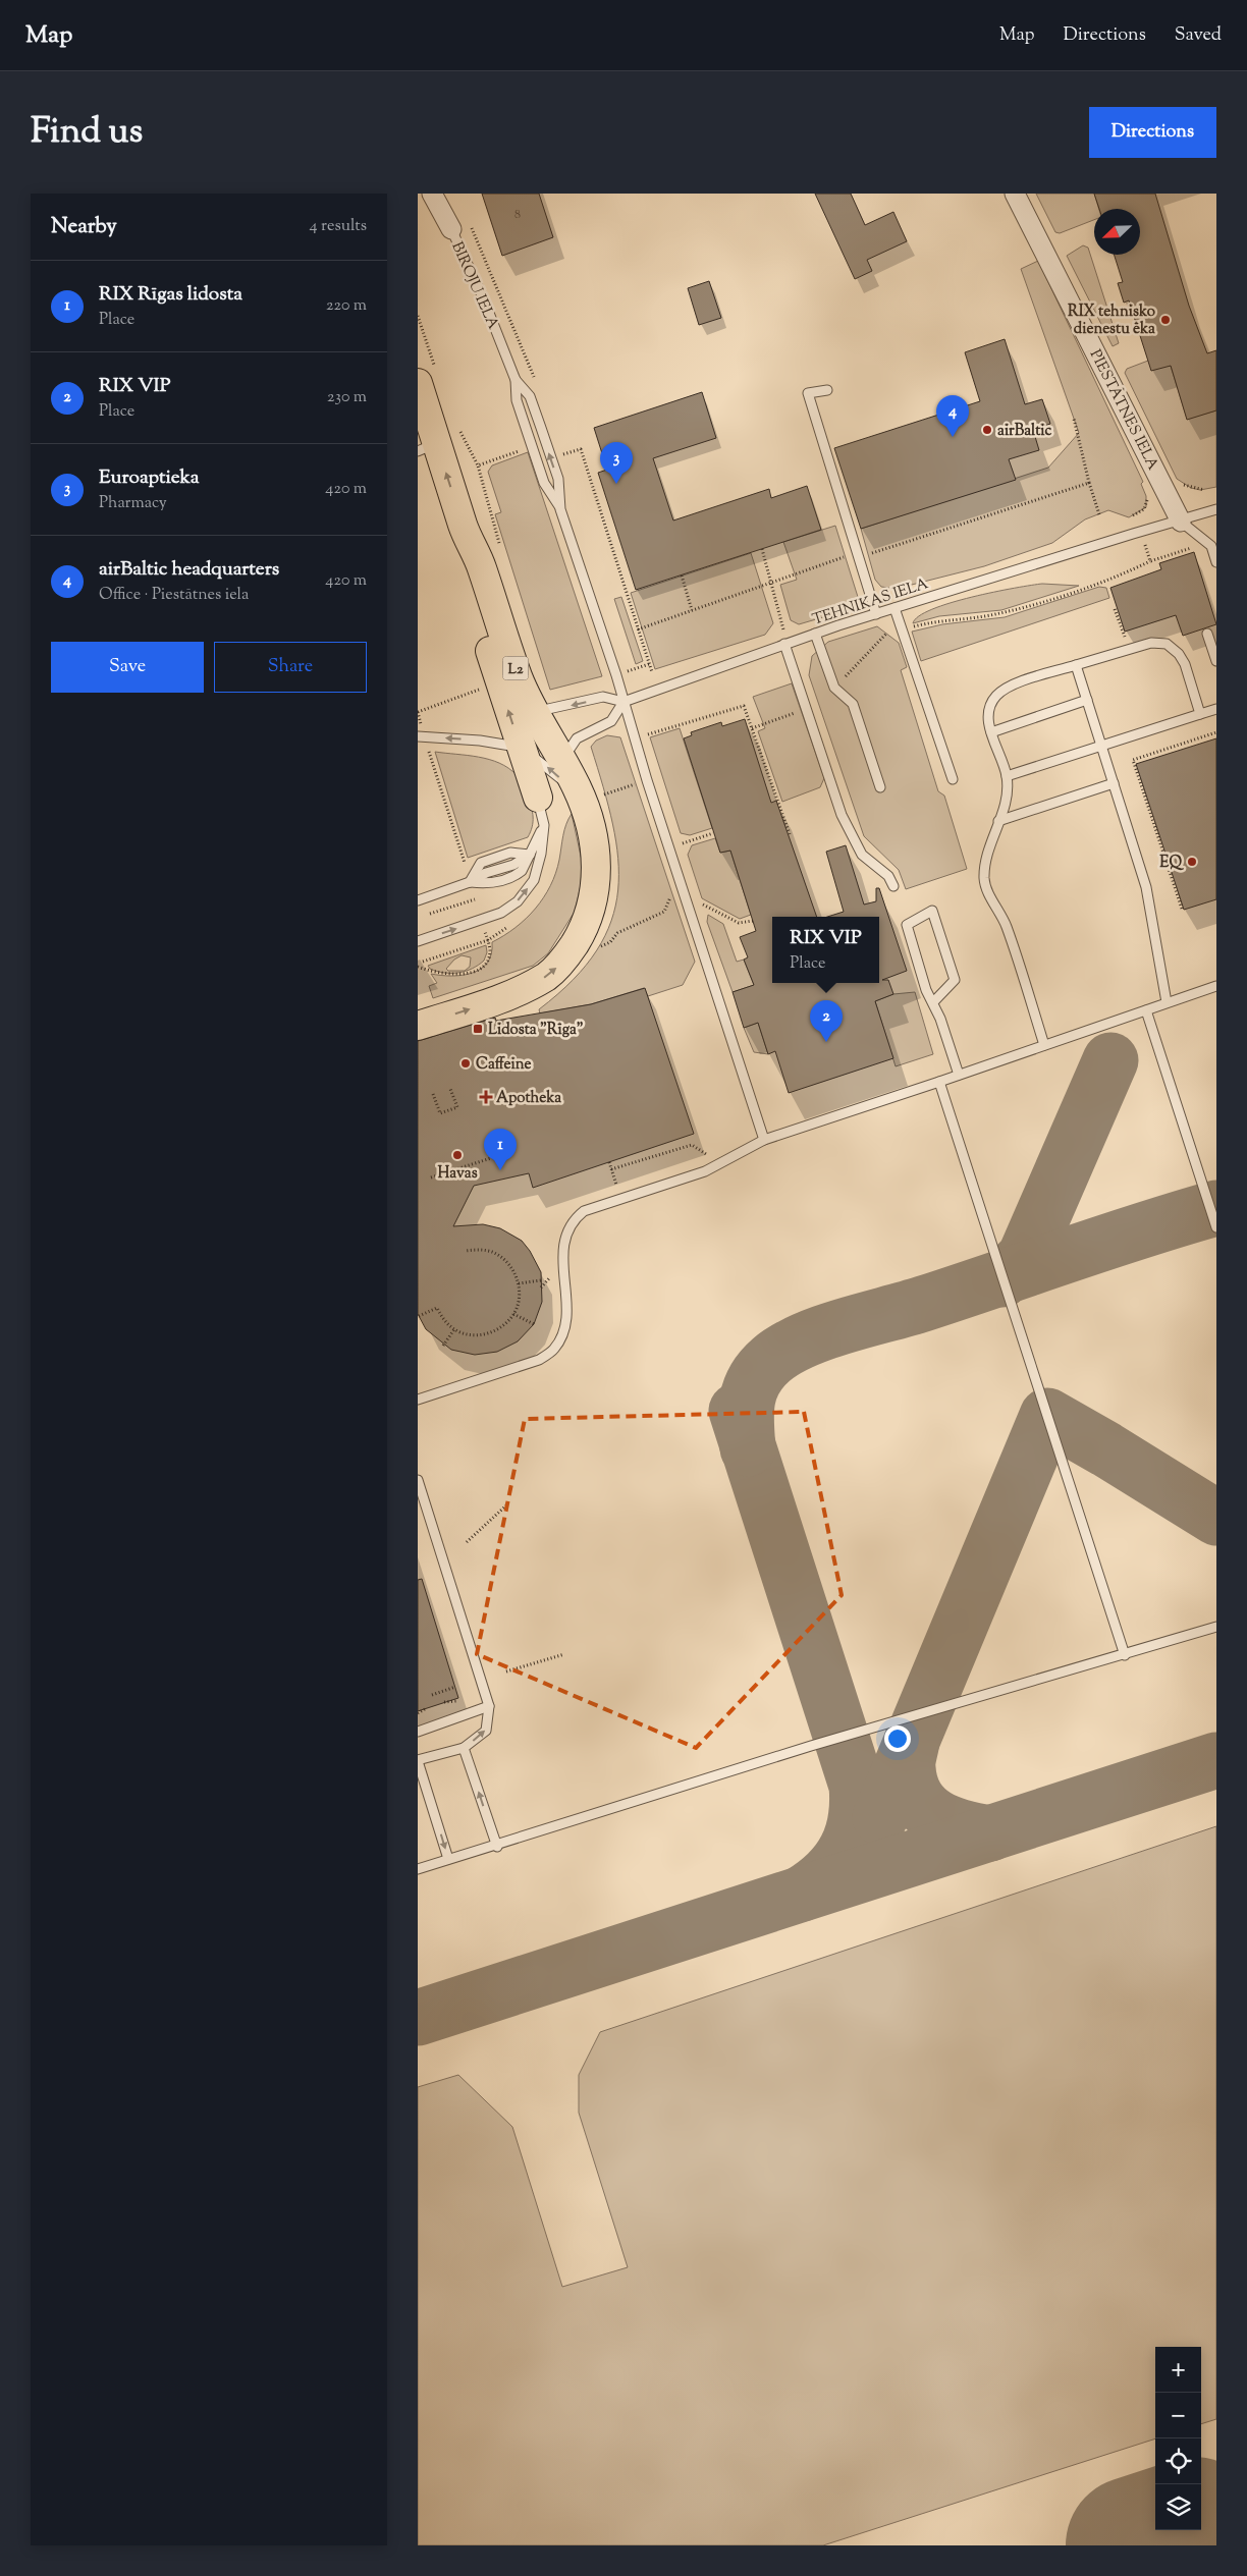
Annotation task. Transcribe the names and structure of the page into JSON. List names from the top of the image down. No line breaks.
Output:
{"streets":{"main road":["L2"],"street":["BIROJU IELA","PIESTĀTNES IELA"],"lane":["TEHNIKAS IELA"]},"crossings":[["BIROJU IELA","TEHNIKAS IELA"],["PIESTĀTNES IELA","TEHNIKAS IELA"],["TEHNIKAS IELA","L2"]],"places":{"other":["RIX tehnisko dienestu ēka","airBaltic","EQ","Caffeine","Havas"],"transit":["Lidosta \"Rīga\""],"health":["Apotheka"]},"house_numbers":["8"],"north":"bottom left","page":{"header":"Map","nav":["Map","Directions","Saved"],"title":"Find us","buttons":["Directions",["Save","Share"]],"heading":["Nearby","4 results"],"list":[{"mark":"1","name":"RIX Rīgas lidosta","note":"Place","value":"220 m"},{"mark":"2","name":"RIX VIP","note":"Place","value":"230 m"},{"mark":"3","name":"Euroaptieka","note":"Pharmacy","value":"420 m"},{"mark":"4","name":"airBaltic headquarters","note":"Office · Piestātnes iela","value":"420 m"}],"pins":["4","3","2","1"],"popup":["RIX VIP","Place"],"map_buttons":["+","−"]}}
